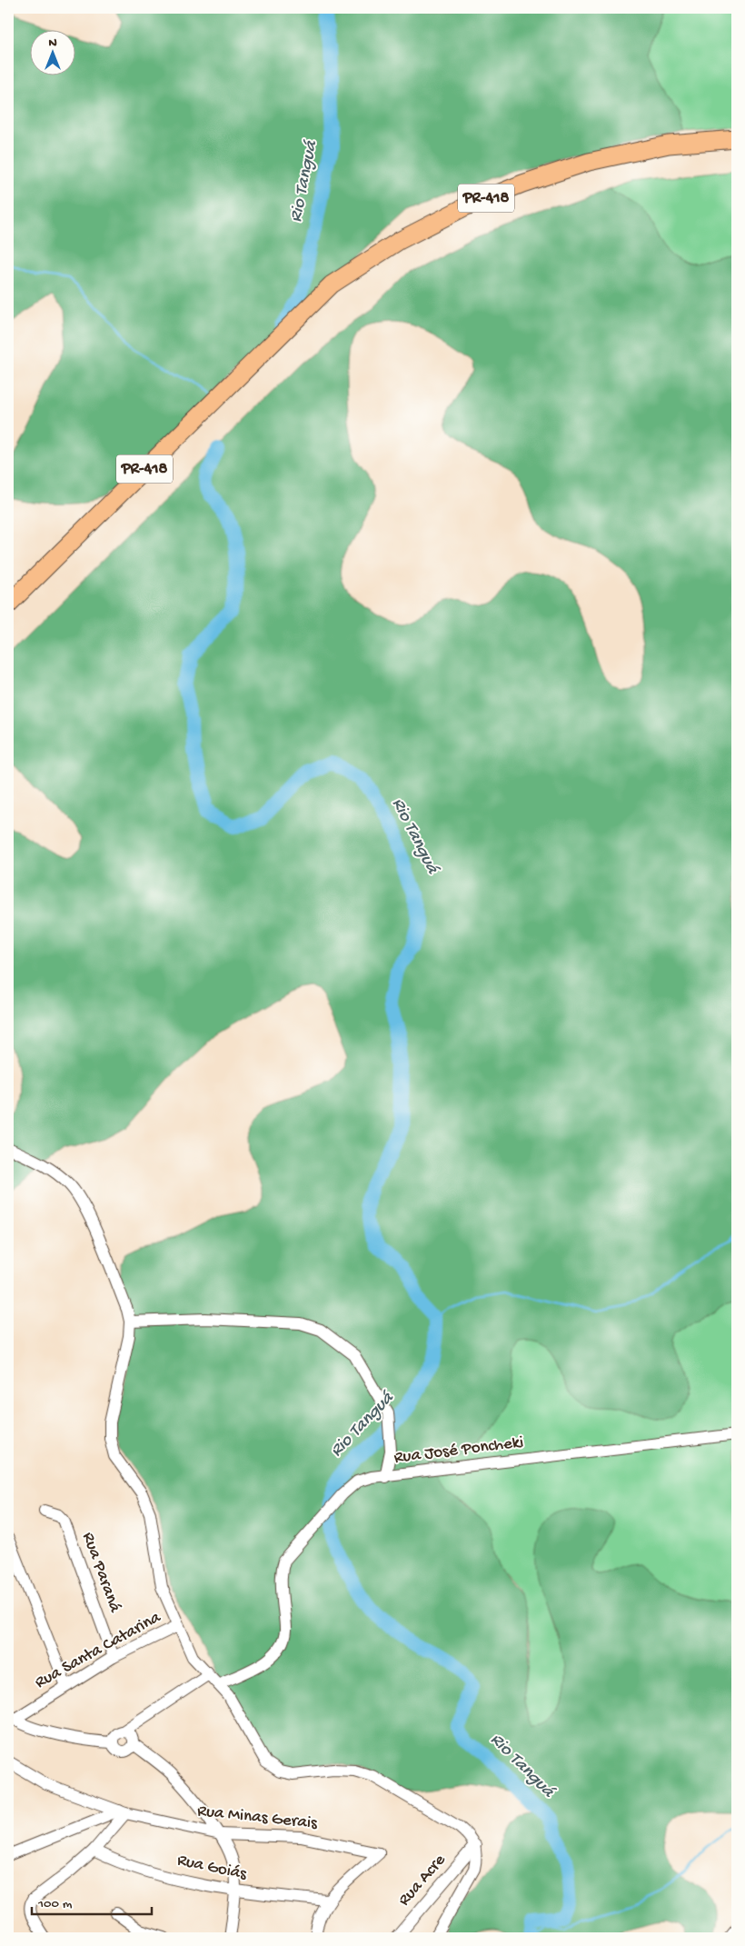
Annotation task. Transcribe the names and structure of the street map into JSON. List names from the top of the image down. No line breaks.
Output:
{"streets":{"highway":["PR-418"],"street":["Rua José Poncheki","Rua Paraná","Rua Santa Catarina","Rua Minas Gerais","Rua Goiás","Rua Acre"]},"crossings":[["Rua Paraná","Rua Santa Catarina"],["Rua Minas Gerais","Rua Goiás"]],"water":["Rio Tanguá"],"scale_bar":"100 m","north":"top"}
